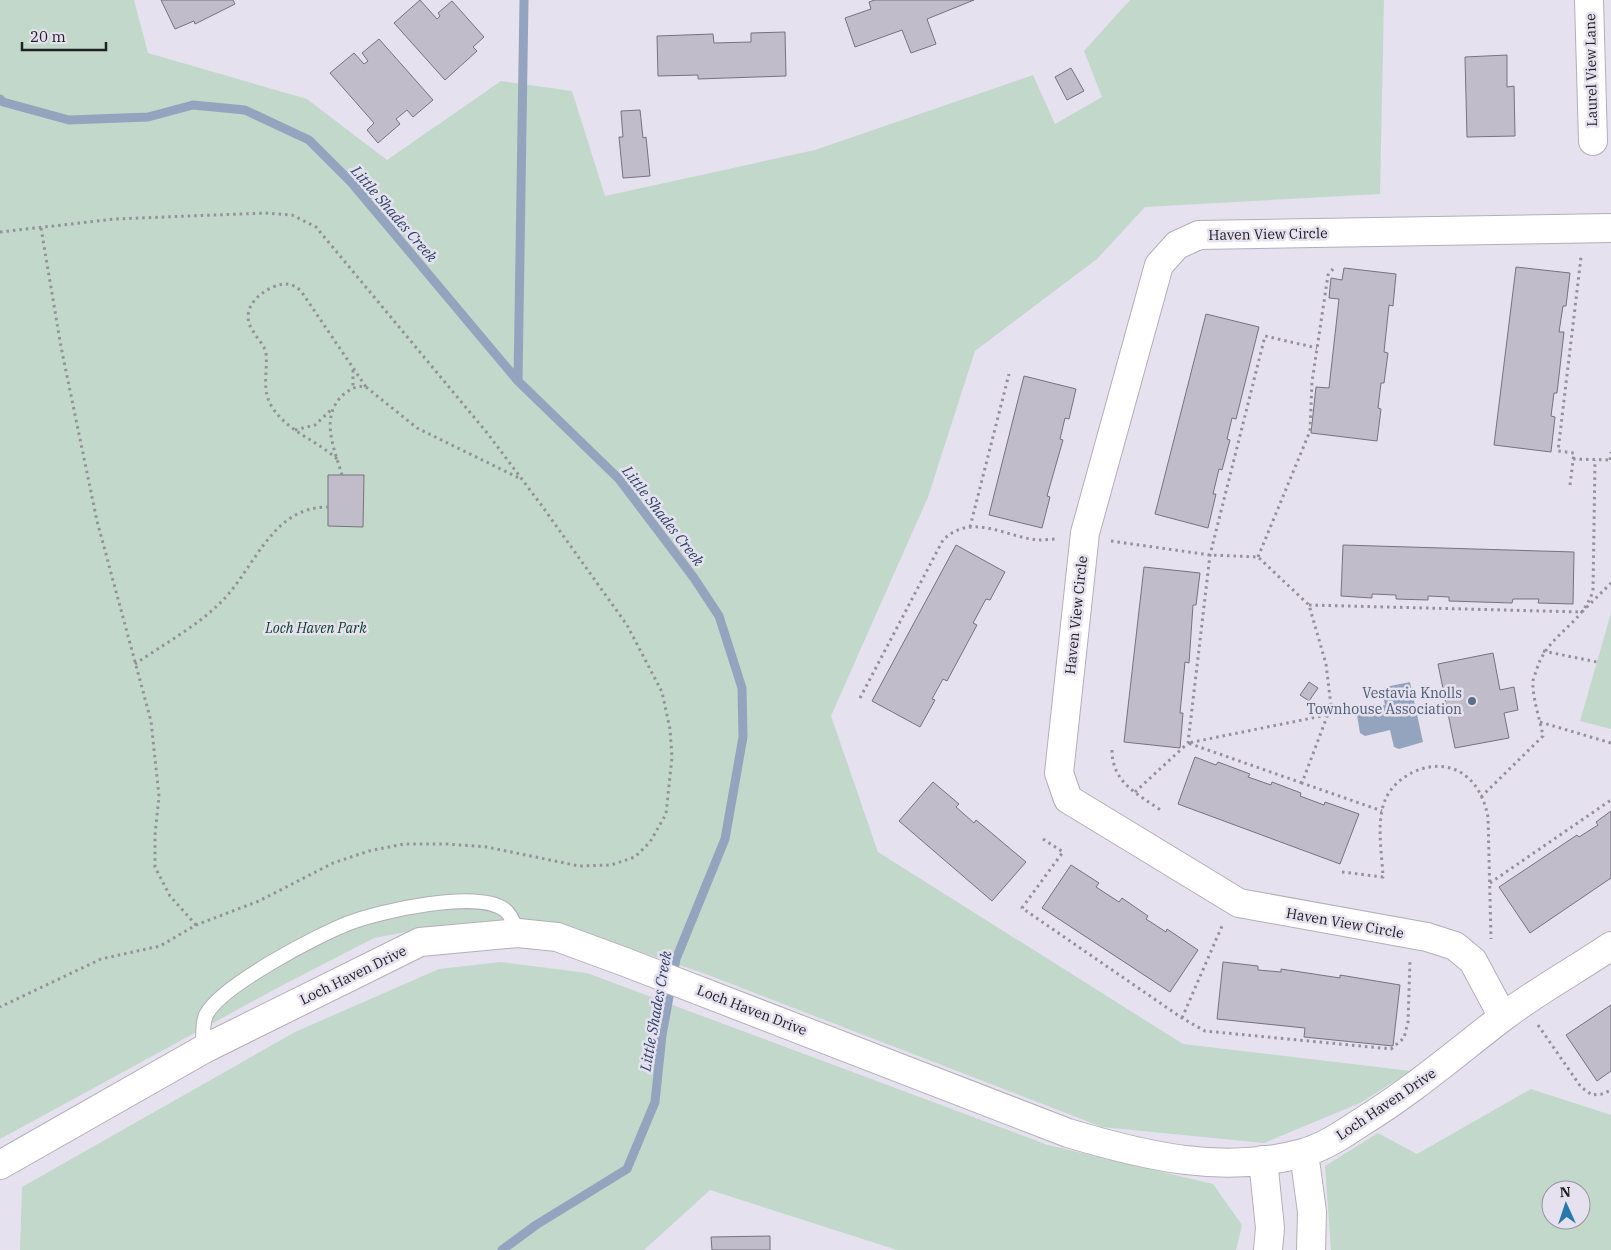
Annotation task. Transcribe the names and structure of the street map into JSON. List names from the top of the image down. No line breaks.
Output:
{"streets":{"street":["Laurel View Lane","Haven View Circle","Loch Haven Drive"]},"crossings":[["Haven View Circle","Loch Haven Drive"]],"water":["Little Shades Creek"],"parks":["Loch Haven Park"],"places":["Vestavia Knolls Townhouse Association"],"scale_bar":"20 m","north":"top"}
